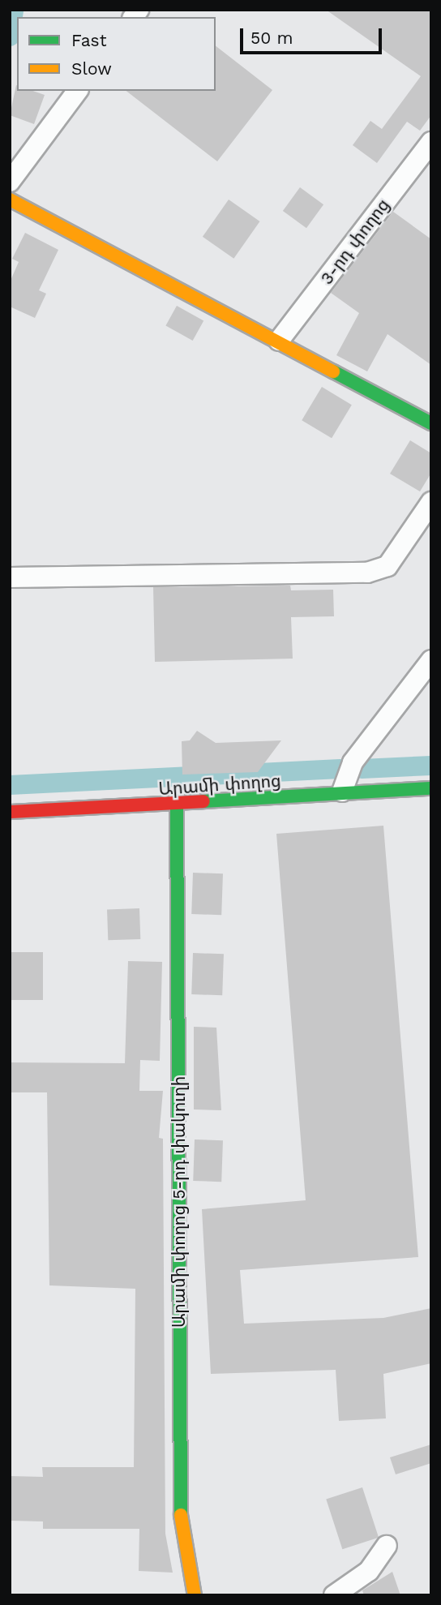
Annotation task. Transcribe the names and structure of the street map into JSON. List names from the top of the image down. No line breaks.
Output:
{"streets":{"street":["3-րդ փողոց","Արամի փողոց","Արամի փողոց 5-րդ փակուղի"]},"crossings":[["Արամի փողոց","Արամի փողոց 5-րդ փակուղի"]],"legend":["Fast","Slow"],"scale_bar":"50 m"}
